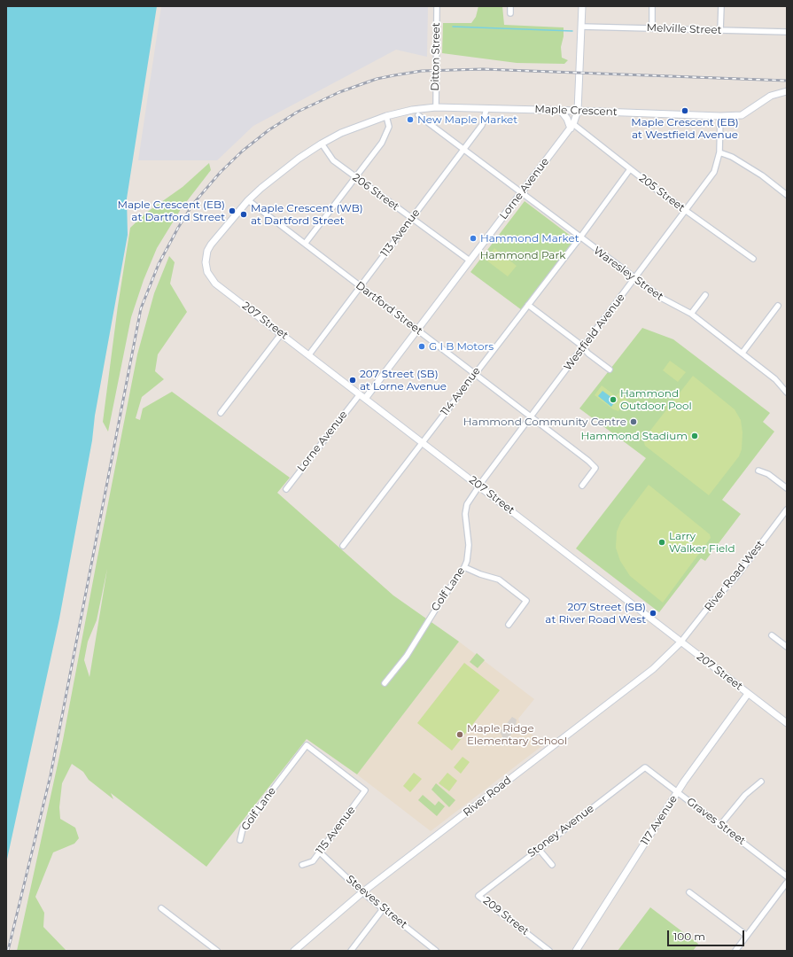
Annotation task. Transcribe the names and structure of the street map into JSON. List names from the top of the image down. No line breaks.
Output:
{"streets":{"street":["Melville Street","Ditton Street","Maple Crescent","Lorne Avenue","206 Street","205 Street","113 Avenue","Waresley Street","Dartford Street","207 Street","Westfield Avenue","114 Avenue","River Road West","Golf Lane","River Road","117 Avenue","Graves Street","115 Avenue","Stoney Avenue","Steeves Street","209 Street"]},"crossings":[["Melville Street","Lorne Avenue"],["Ditton Street","Maple Crescent"],["Maple Crescent","Lorne Avenue"],["Maple Crescent","206 Street"],["Maple Crescent","113 Avenue"],["Maple Crescent","Dartford Street"],["Maple Crescent","207 Street"],["Maple Crescent","Westfield Avenue"],["Lorne Avenue","206 Street"],["Lorne Avenue","205 Street"],["Lorne Avenue","Waresley Street"],["Lorne Avenue","Dartford Street"],["Lorne Avenue","207 Street"],["206 Street","113 Avenue"],["205 Street","Westfield Avenue"],["205 Street","114 Avenue"],["113 Avenue","Waresley Street"],["113 Avenue","Dartford Street"],["113 Avenue","207 Street"],["Waresley Street","Westfield Avenue"],["Waresley Street","114 Avenue"],["Dartford Street","Westfield Avenue"],["Dartford Street","114 Avenue"],["207 Street","Westfield Avenue"],["207 Street","114 Avenue"],["207 Street","River Road West"],["207 Street","Golf Lane"],["207 Street","River Road"],["207 Street","117 Avenue"],["Westfield Avenue","Golf Lane"],["River Road West","River Road"],["Golf Lane","115 Avenue"],["River Road","Steeves Street"],["117 Avenue","Graves Street"],["Graves Street","Stoney Avenue"],["115 Avenue","Steeves Street"],["Stoney Avenue","209 Street"]],"parks":["Hammond Park"],"places":["Maple Crescent (EB) at Westfield Avenue","New Maple Market","Maple Crescent (EB) at Dartford Street","Maple Crescent (WB) at Dartford Street","Hammond Market","G I B Motors","207 Street (SB) at Lorne Avenue","Hammond Outdoor Pool","Hammond Community Centre","Hammond Stadium","Larry Walker Field","207 Street (SB) at River Road West","Maple Ridge Elementary School"],"scale_bar":"100 m"}
